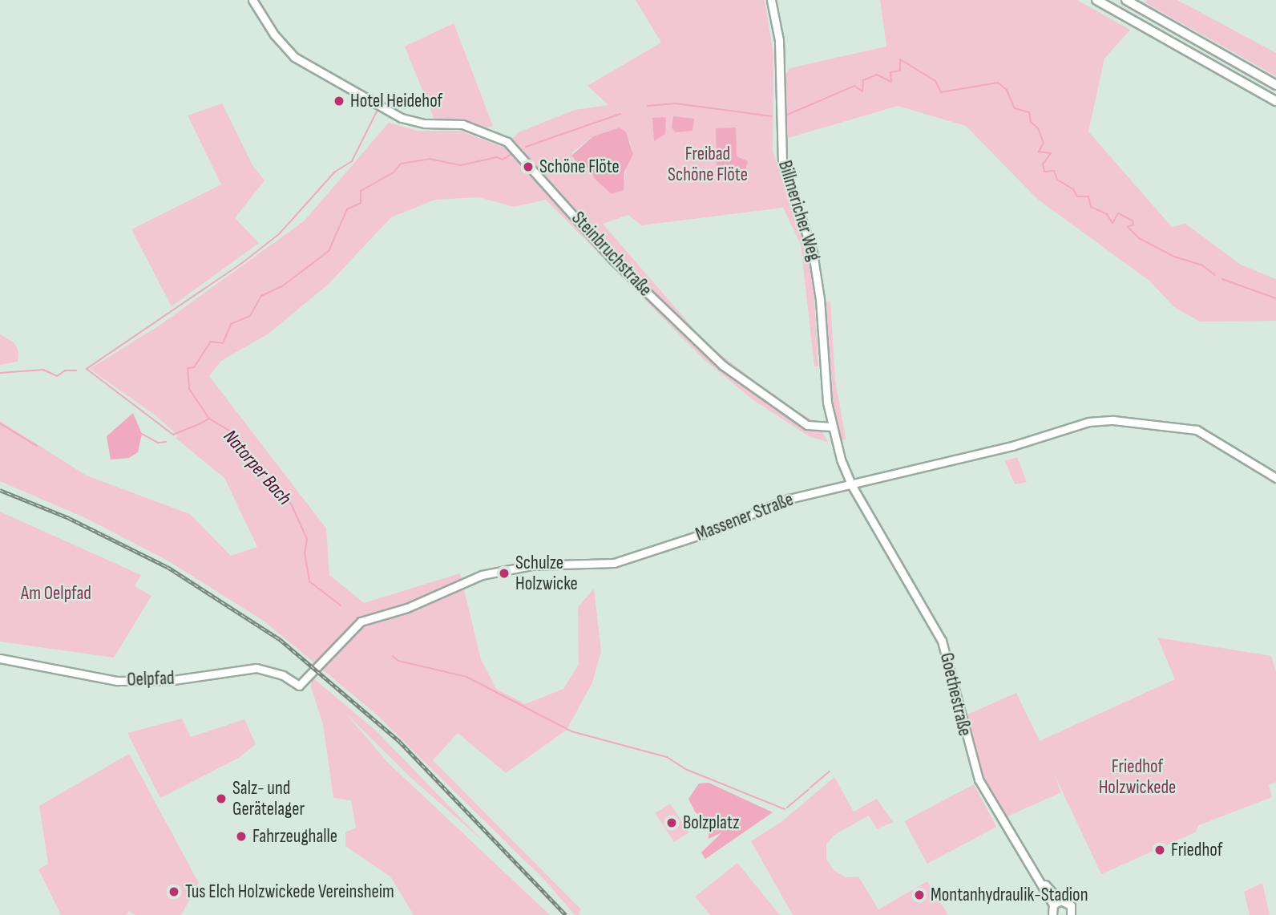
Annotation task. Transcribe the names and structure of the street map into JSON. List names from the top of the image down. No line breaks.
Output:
{"streets":{"street":["Billmericher Weg","Steinbruchstraße","Massener Straße","Oelpfad","Goethestraße"]},"crossings":[["Billmericher Weg","Steinbruchstraße"],["Billmericher Weg","Massener Straße"],["Billmericher Weg","Goethestraße"],["Massener Straße","Oelpfad"],["Massener Straße","Goethestraße"]],"water":["Natorper Bach"],"parks":["Freibad Schöne Flöte","Am Oelpfad","Friedhof Holzwickede"],"places":["Hotel Heidehof","Schöne Flöte","Schulze Holzwicke","Salz- und Gerätelager","Bolzplatz","Fahrzeughalle","Friedhof","Tus Elch Holzwickede Vereinsheim","Montanhydraulik-Stadion"]}
